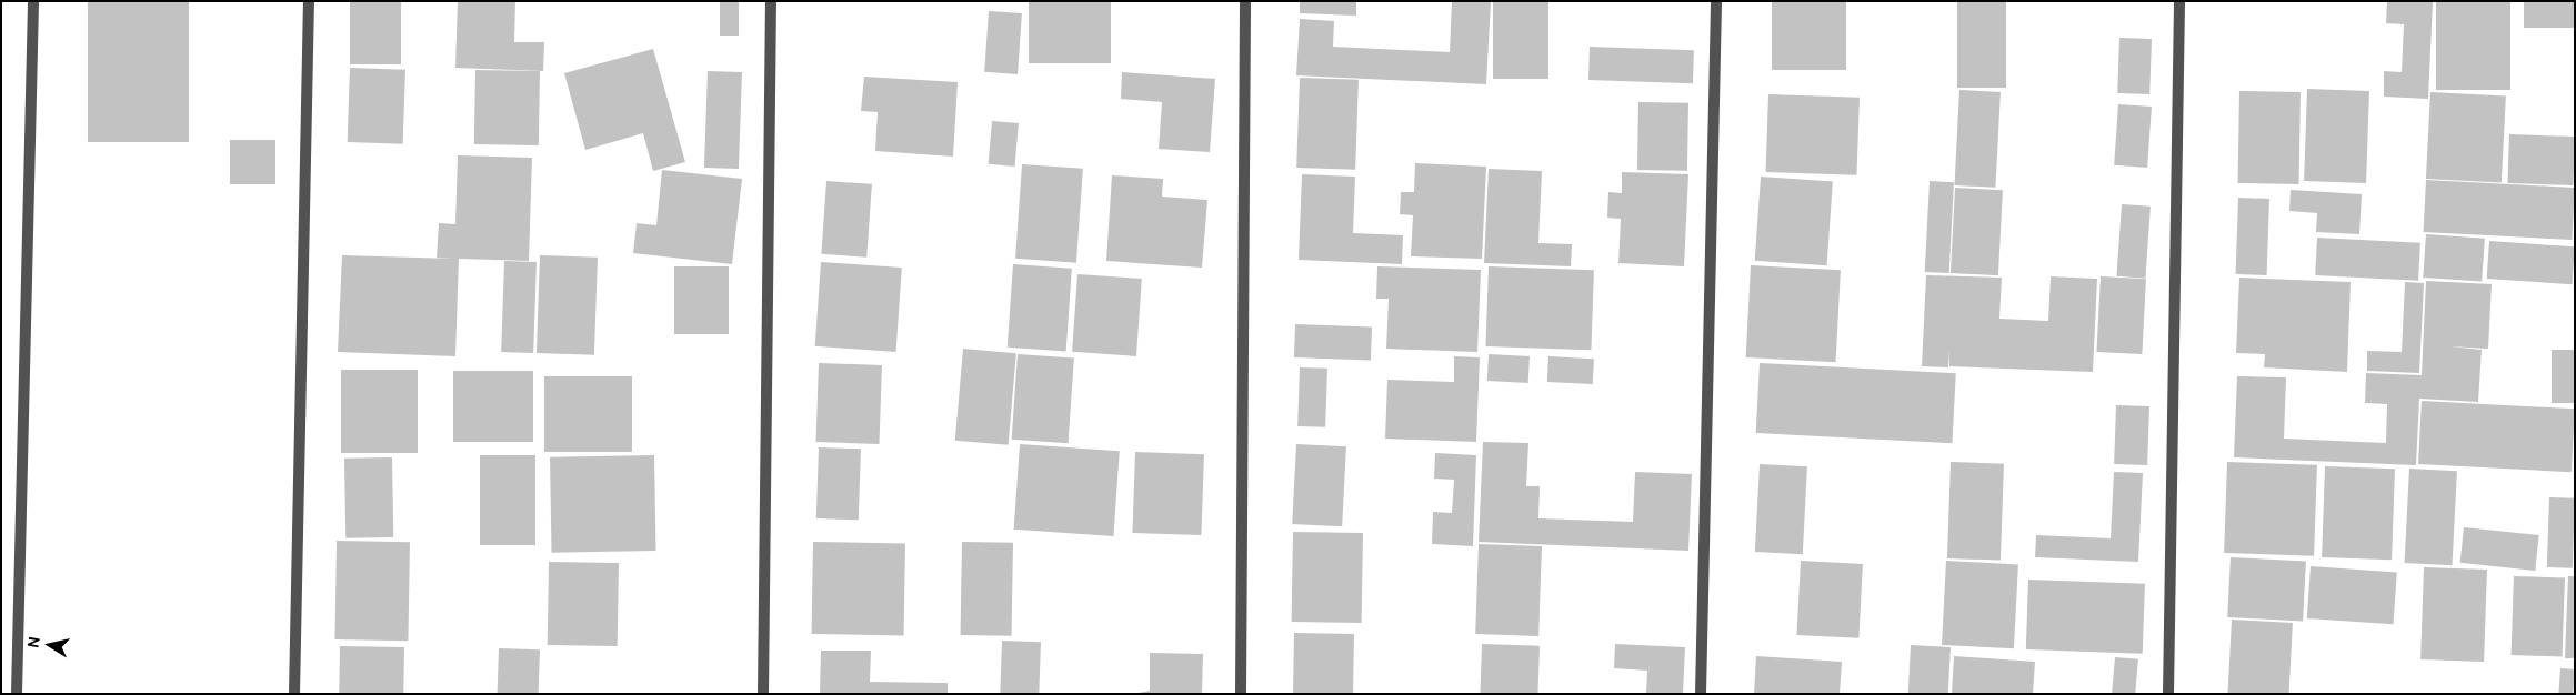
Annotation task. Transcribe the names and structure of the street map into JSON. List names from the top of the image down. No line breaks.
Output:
{"north":"left"}
